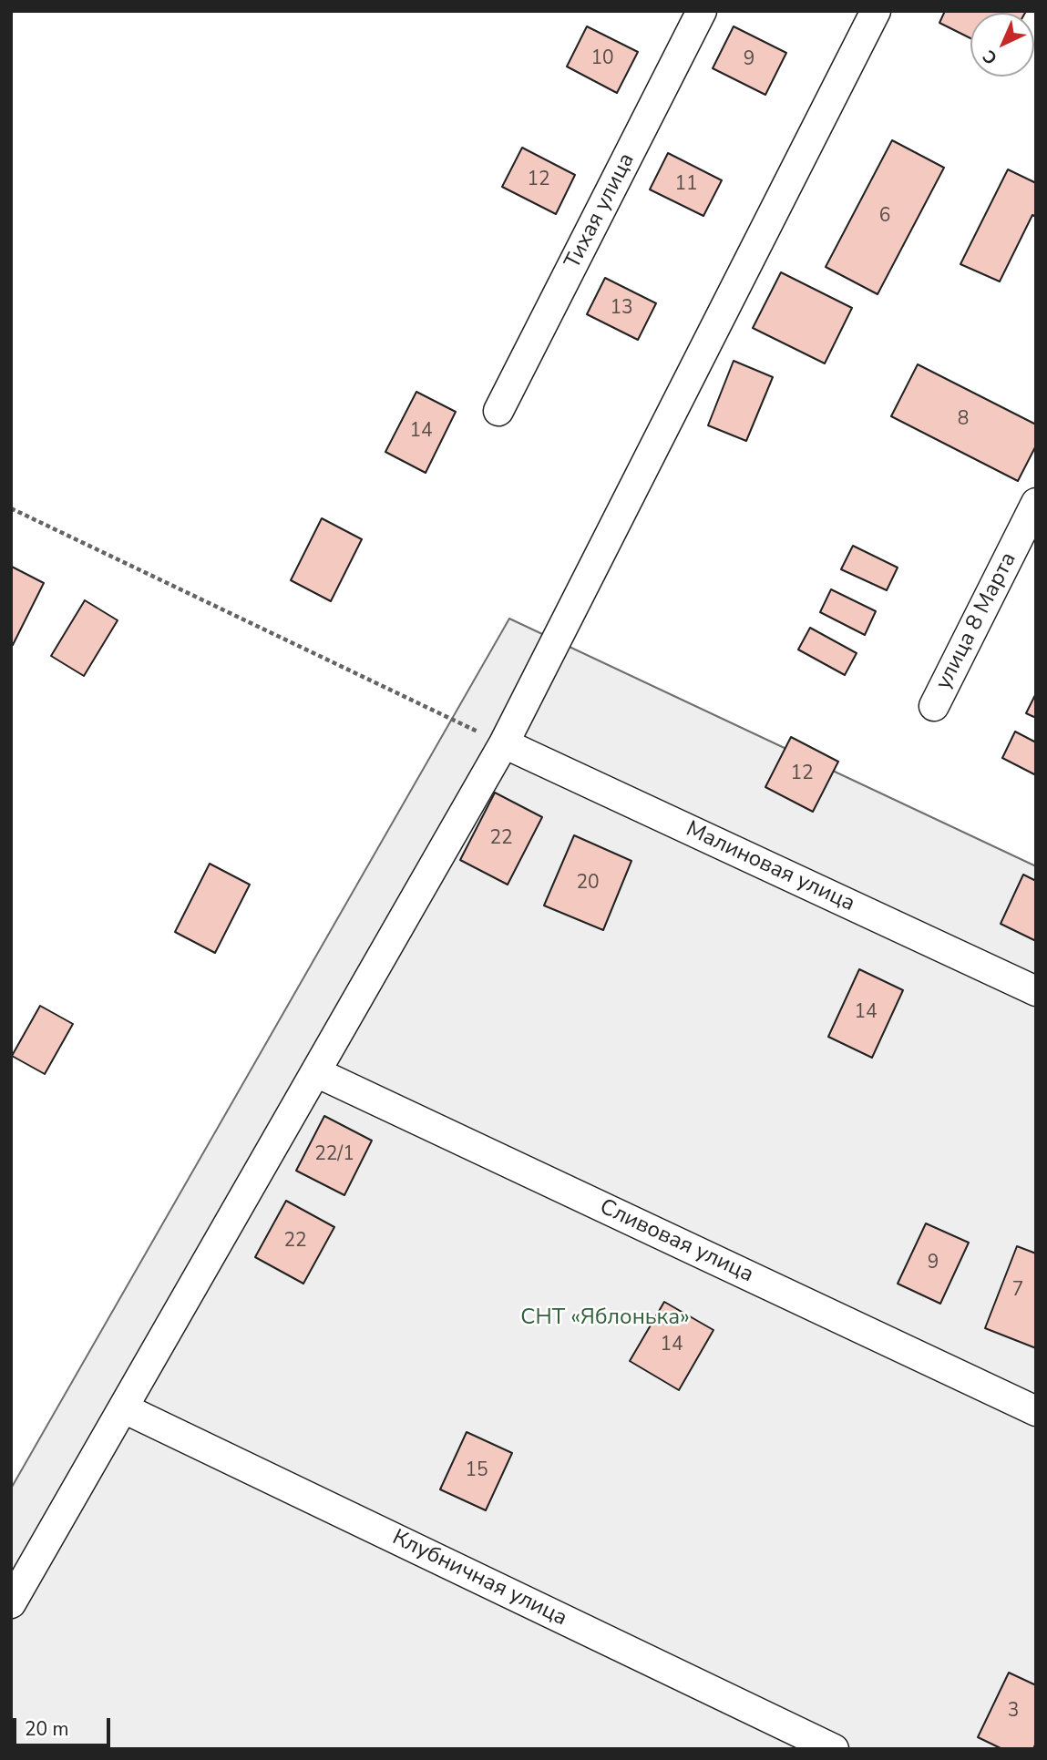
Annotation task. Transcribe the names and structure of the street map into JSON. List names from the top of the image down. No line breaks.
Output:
{"streets":{"street":["Тихая улица","улица 8 Марта","Малиновая улица","Сливовая улица","Клубничная улица"]},"parks":["СНТ «Яблонька»"],"house_numbers":["10","9","12","11","6","13","8","14","12","22","20","14","22/1","22","9","7","14","15","3"],"scale_bar":"20 m","north":"bottom left"}
